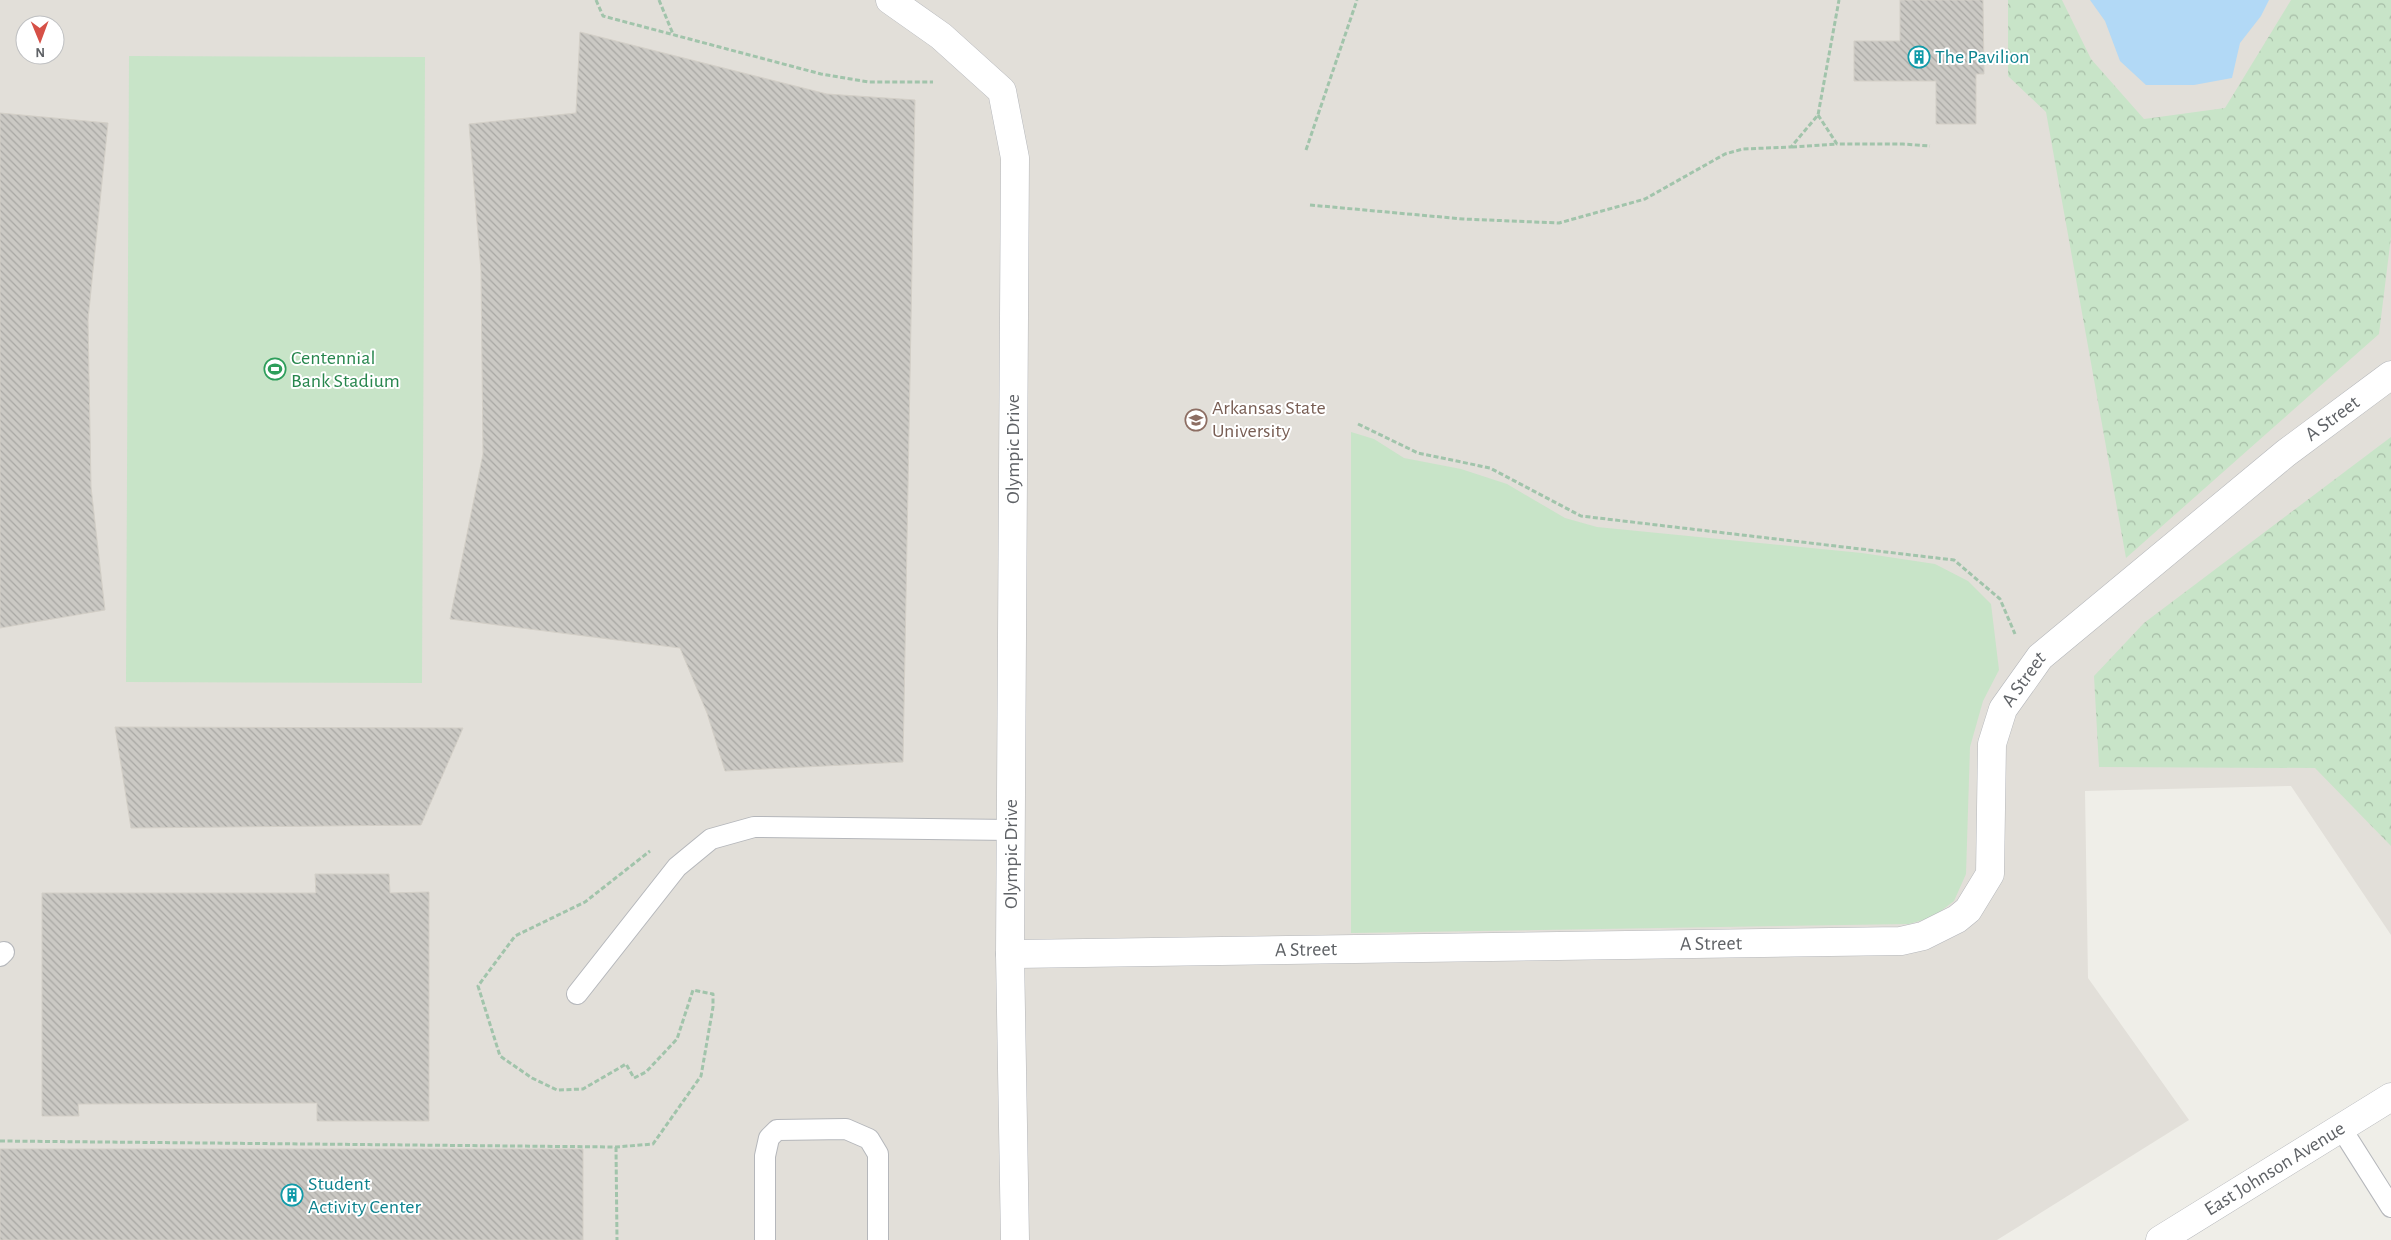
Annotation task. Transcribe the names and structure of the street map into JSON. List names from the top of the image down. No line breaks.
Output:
{"streets":{"street":["A Street","Olympic Drive","East Johnson Avenue"]},"crossings":[["A Street","Olympic Drive"]],"places":{"building":["The Pavilion","Student Activity Center"],"sports":["Centennial Bank Stadium"],"school or university":["Arkansas State University"]},"north":"bottom"}
